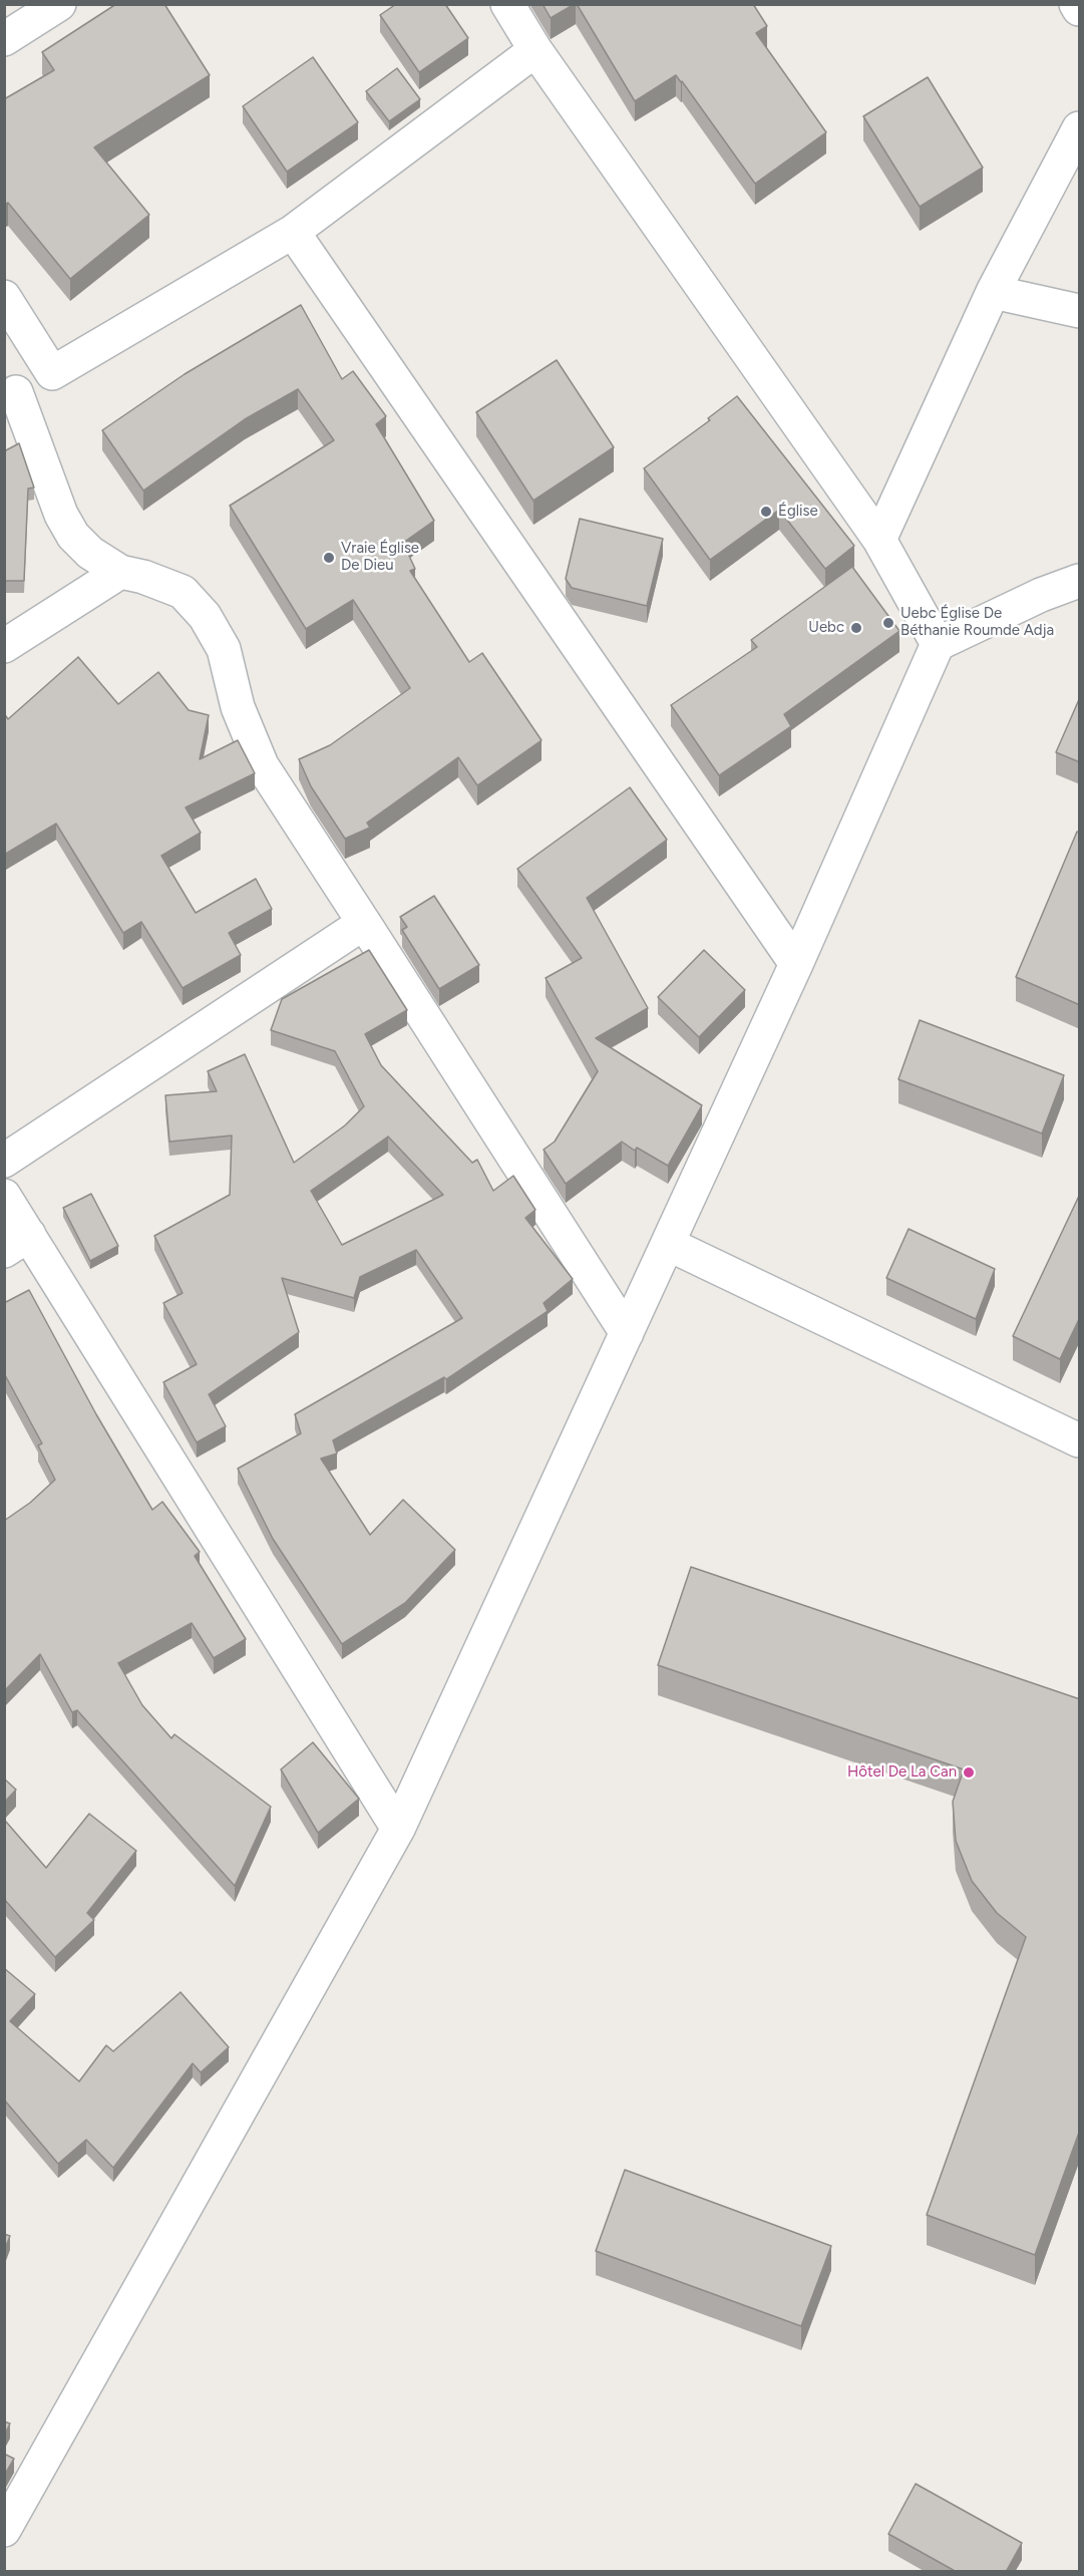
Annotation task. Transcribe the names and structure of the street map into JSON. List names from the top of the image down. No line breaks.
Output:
{"places":["Église","Vraie Église De Dieu","Uebc Église De Béthanie Roumde Adja","Uebc","Hôtel De La Can"]}
